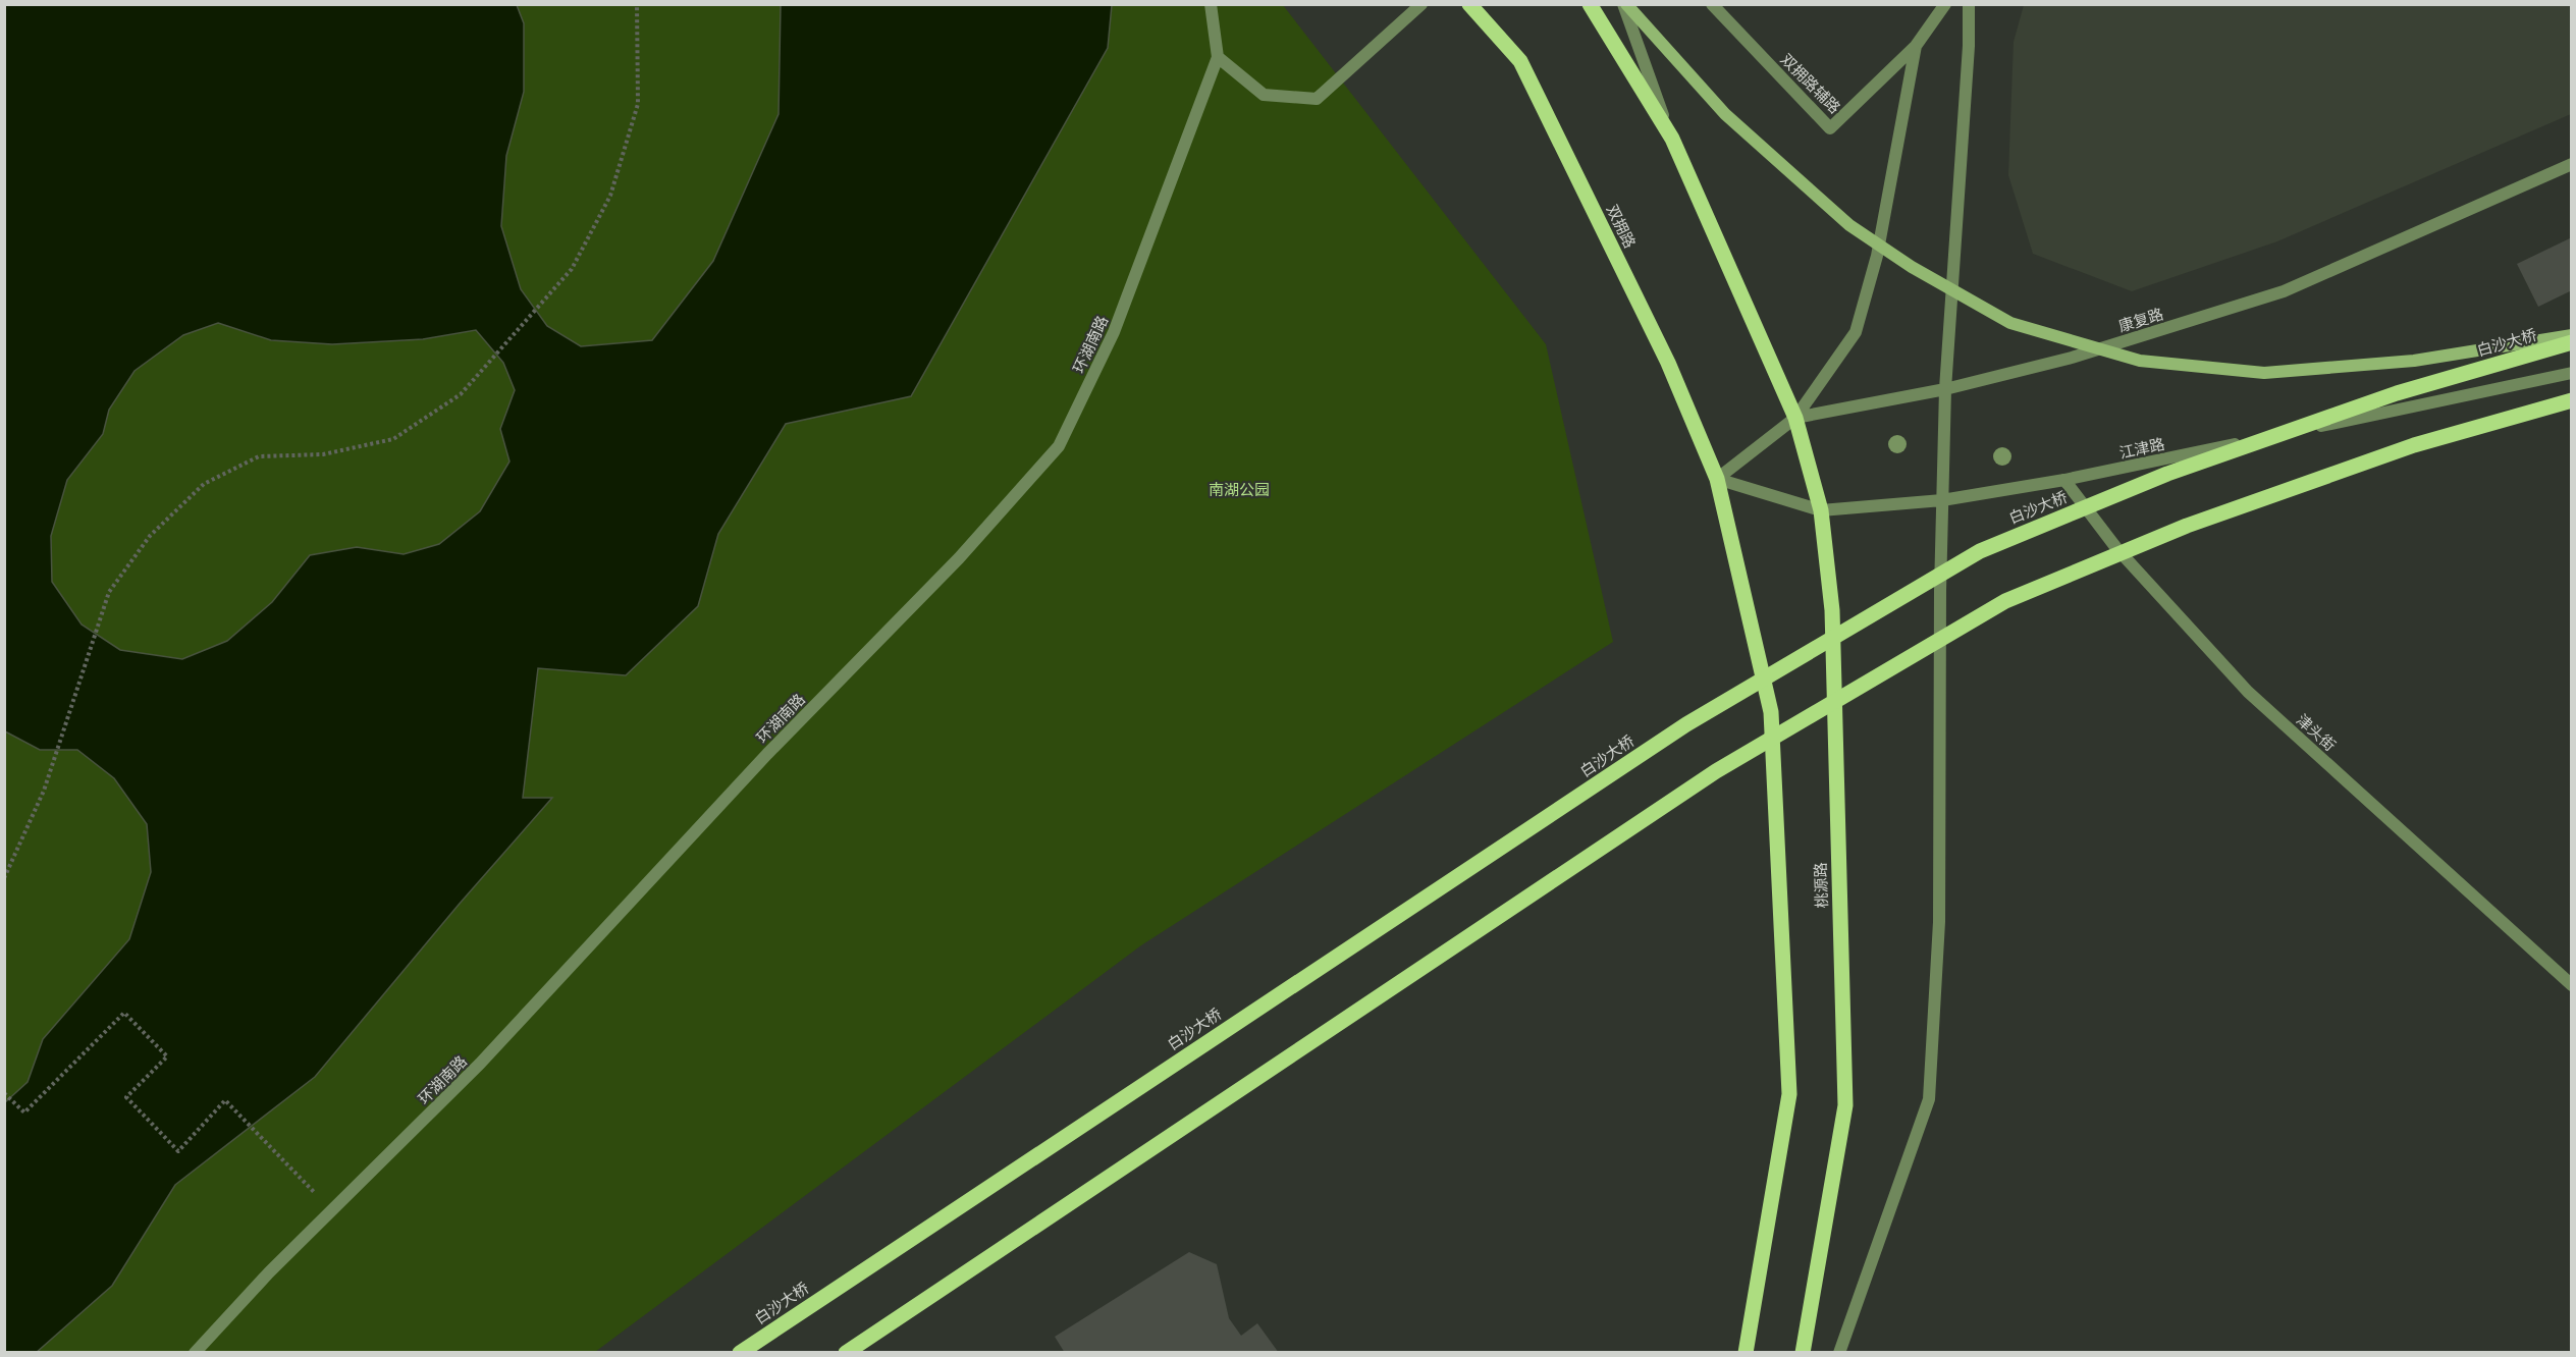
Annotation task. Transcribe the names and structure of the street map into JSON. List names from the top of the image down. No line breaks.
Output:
{"streets":{"main road":["双拥路","白沙大桥","桃源路"],"street":["双拥路辅路","康复路","环湖南路","江津路","津头街"]},"crossings":[["双拥路","康复路"],["双拥路","江津路"],["康复路","江津路"],["康复路","桃源路"],["江津路","津头街"],["江津路","桃源路"]],"parks":["南湖公园"]}
